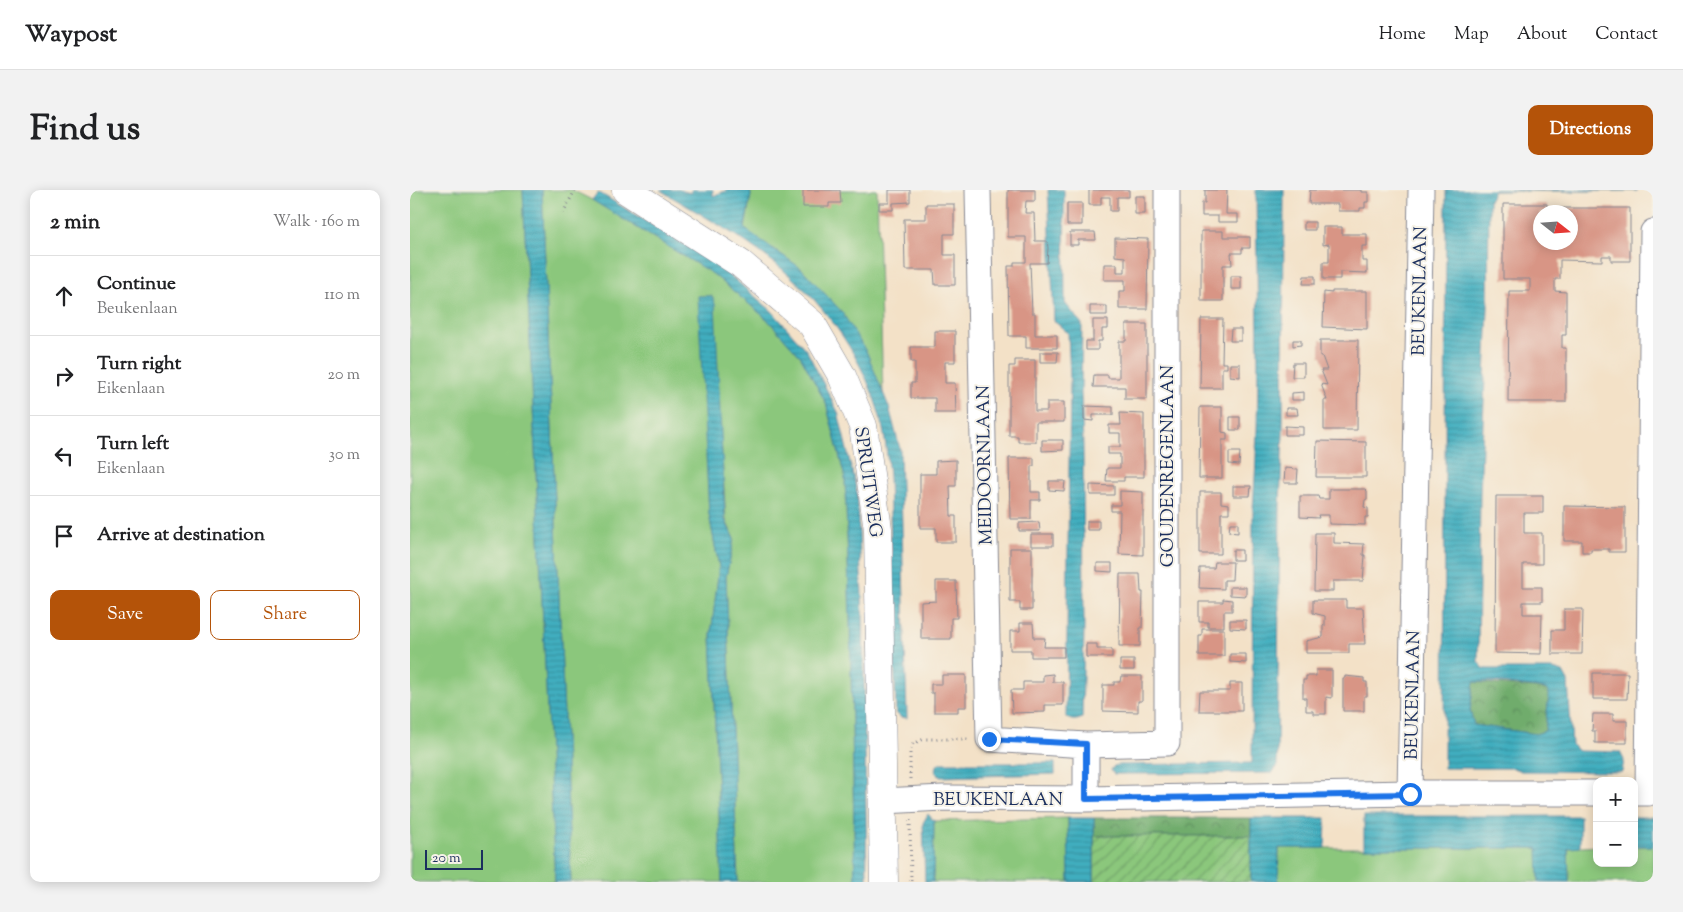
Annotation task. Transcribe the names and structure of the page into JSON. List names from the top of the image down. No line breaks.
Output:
{"streets":{"main road":["SPRUITWEG"],"street":["BEUKENLAAN","MEIDOORNLAAN","GOUDENREGENLAAN"]},"crossings":[["BEUKENLAAN","SPRUITWEG"]],"scale_bar":"20 m","north":"right","page":{"header":"Waypost","nav":["Home","Map","About","Contact"],"title":"Find us","buttons":["Directions",["Save","Share"]],"heading":["2 min","Walk · 160 m"],"list":[["Continue","Beukenlaan","110 m"],["Turn right","Eikenlaan","20 m"],["Turn left","Eikenlaan","30 m"],"Arrive at destination"],"map_buttons":["+","−"],"scale":"20 m"}}
